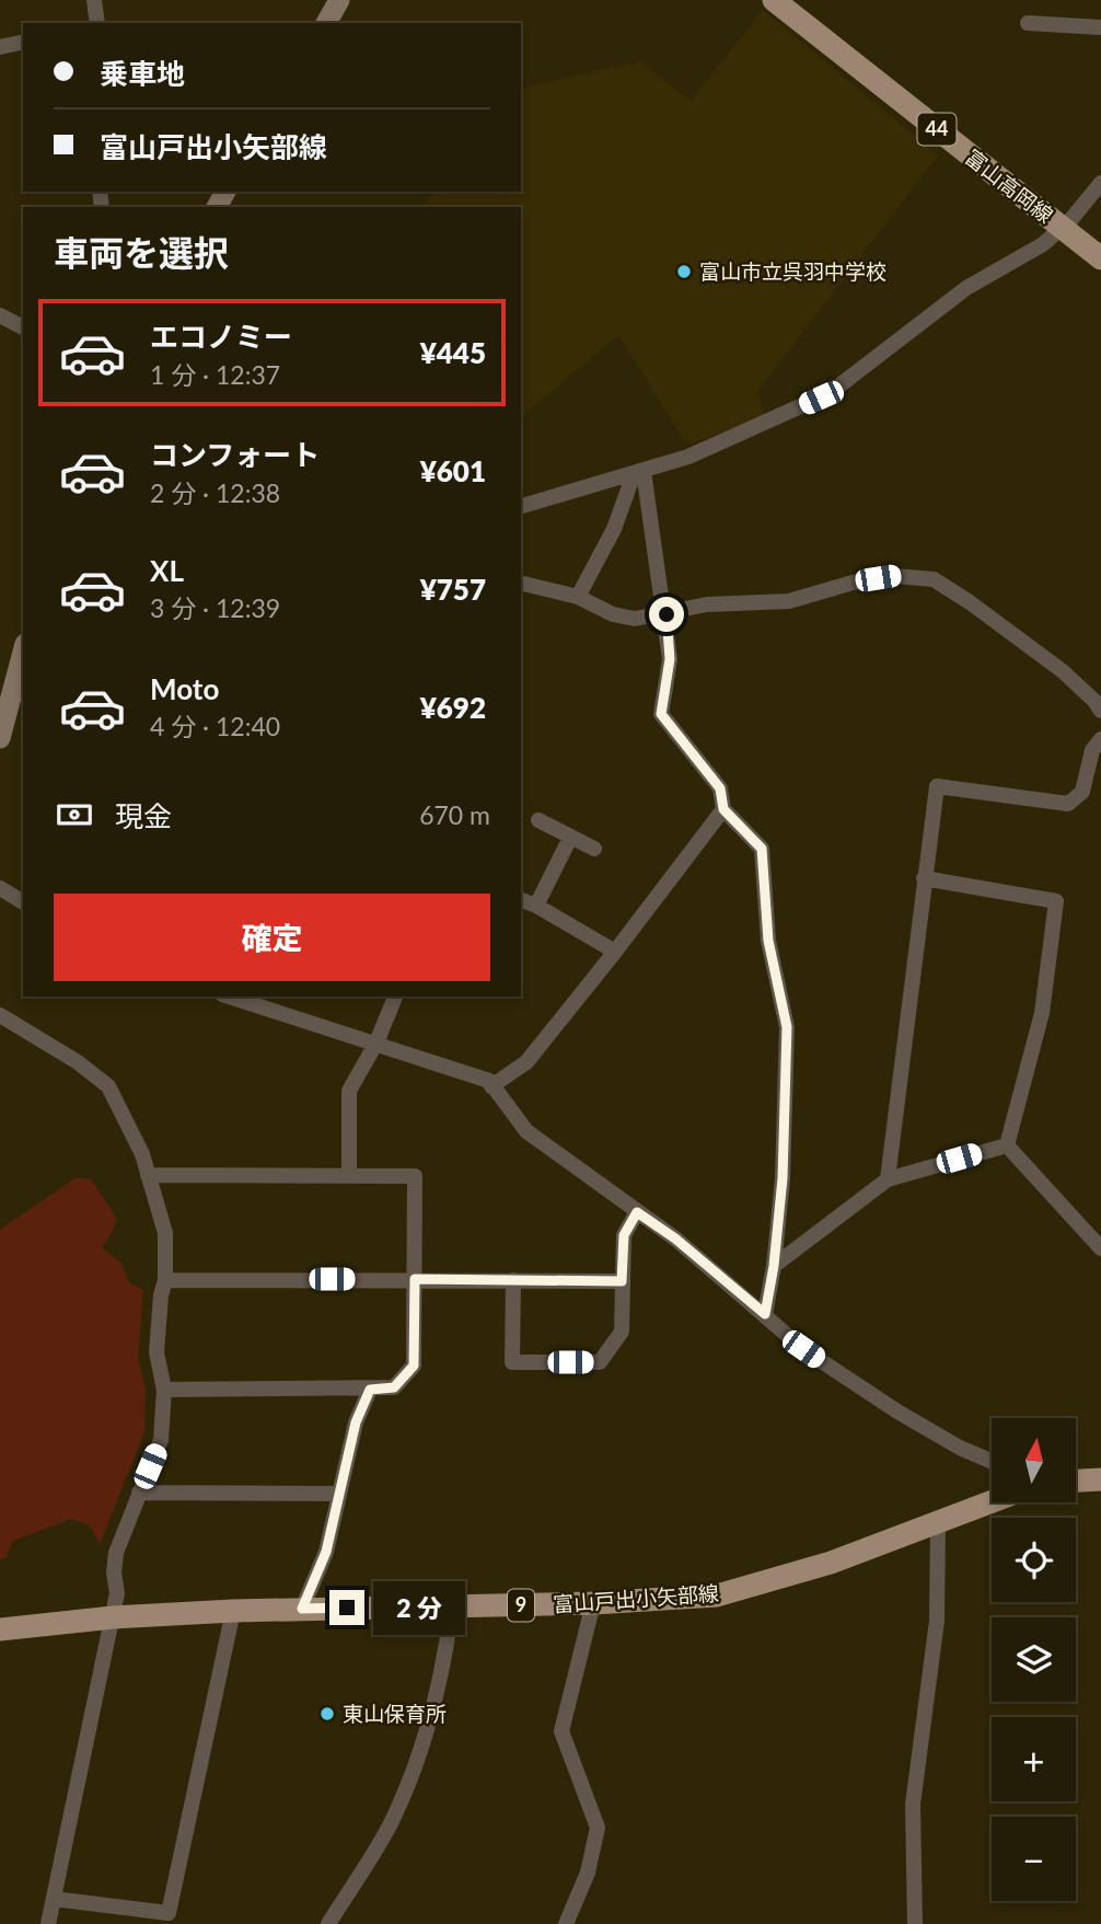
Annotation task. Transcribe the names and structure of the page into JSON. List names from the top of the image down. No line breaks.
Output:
{"streets":{"main road":["44","富山高岡線","富山戸出小矢部線","9"]},"places":["富山市立呉羽中学校","東山保育所"],"north":"top","page":{"banner":["乗車地","富山戸出小矢部線"],"heading":"車両を選択","list":[{"name":"エコノミー","note":"1 分 · 12:37","value":"¥445"},{"name":"コンフォート","note":"2 分 · 12:38","value":"¥601"},{"name":"XL","note":"3 分 · 12:39","value":"¥757"},{"name":"Moto","note":"4 分 · 12:40","value":"¥692"}],"pay":["現金","670 m"],"buttons":"確定","map_buttons":["+","−"],"bubble":"2 分"}}
